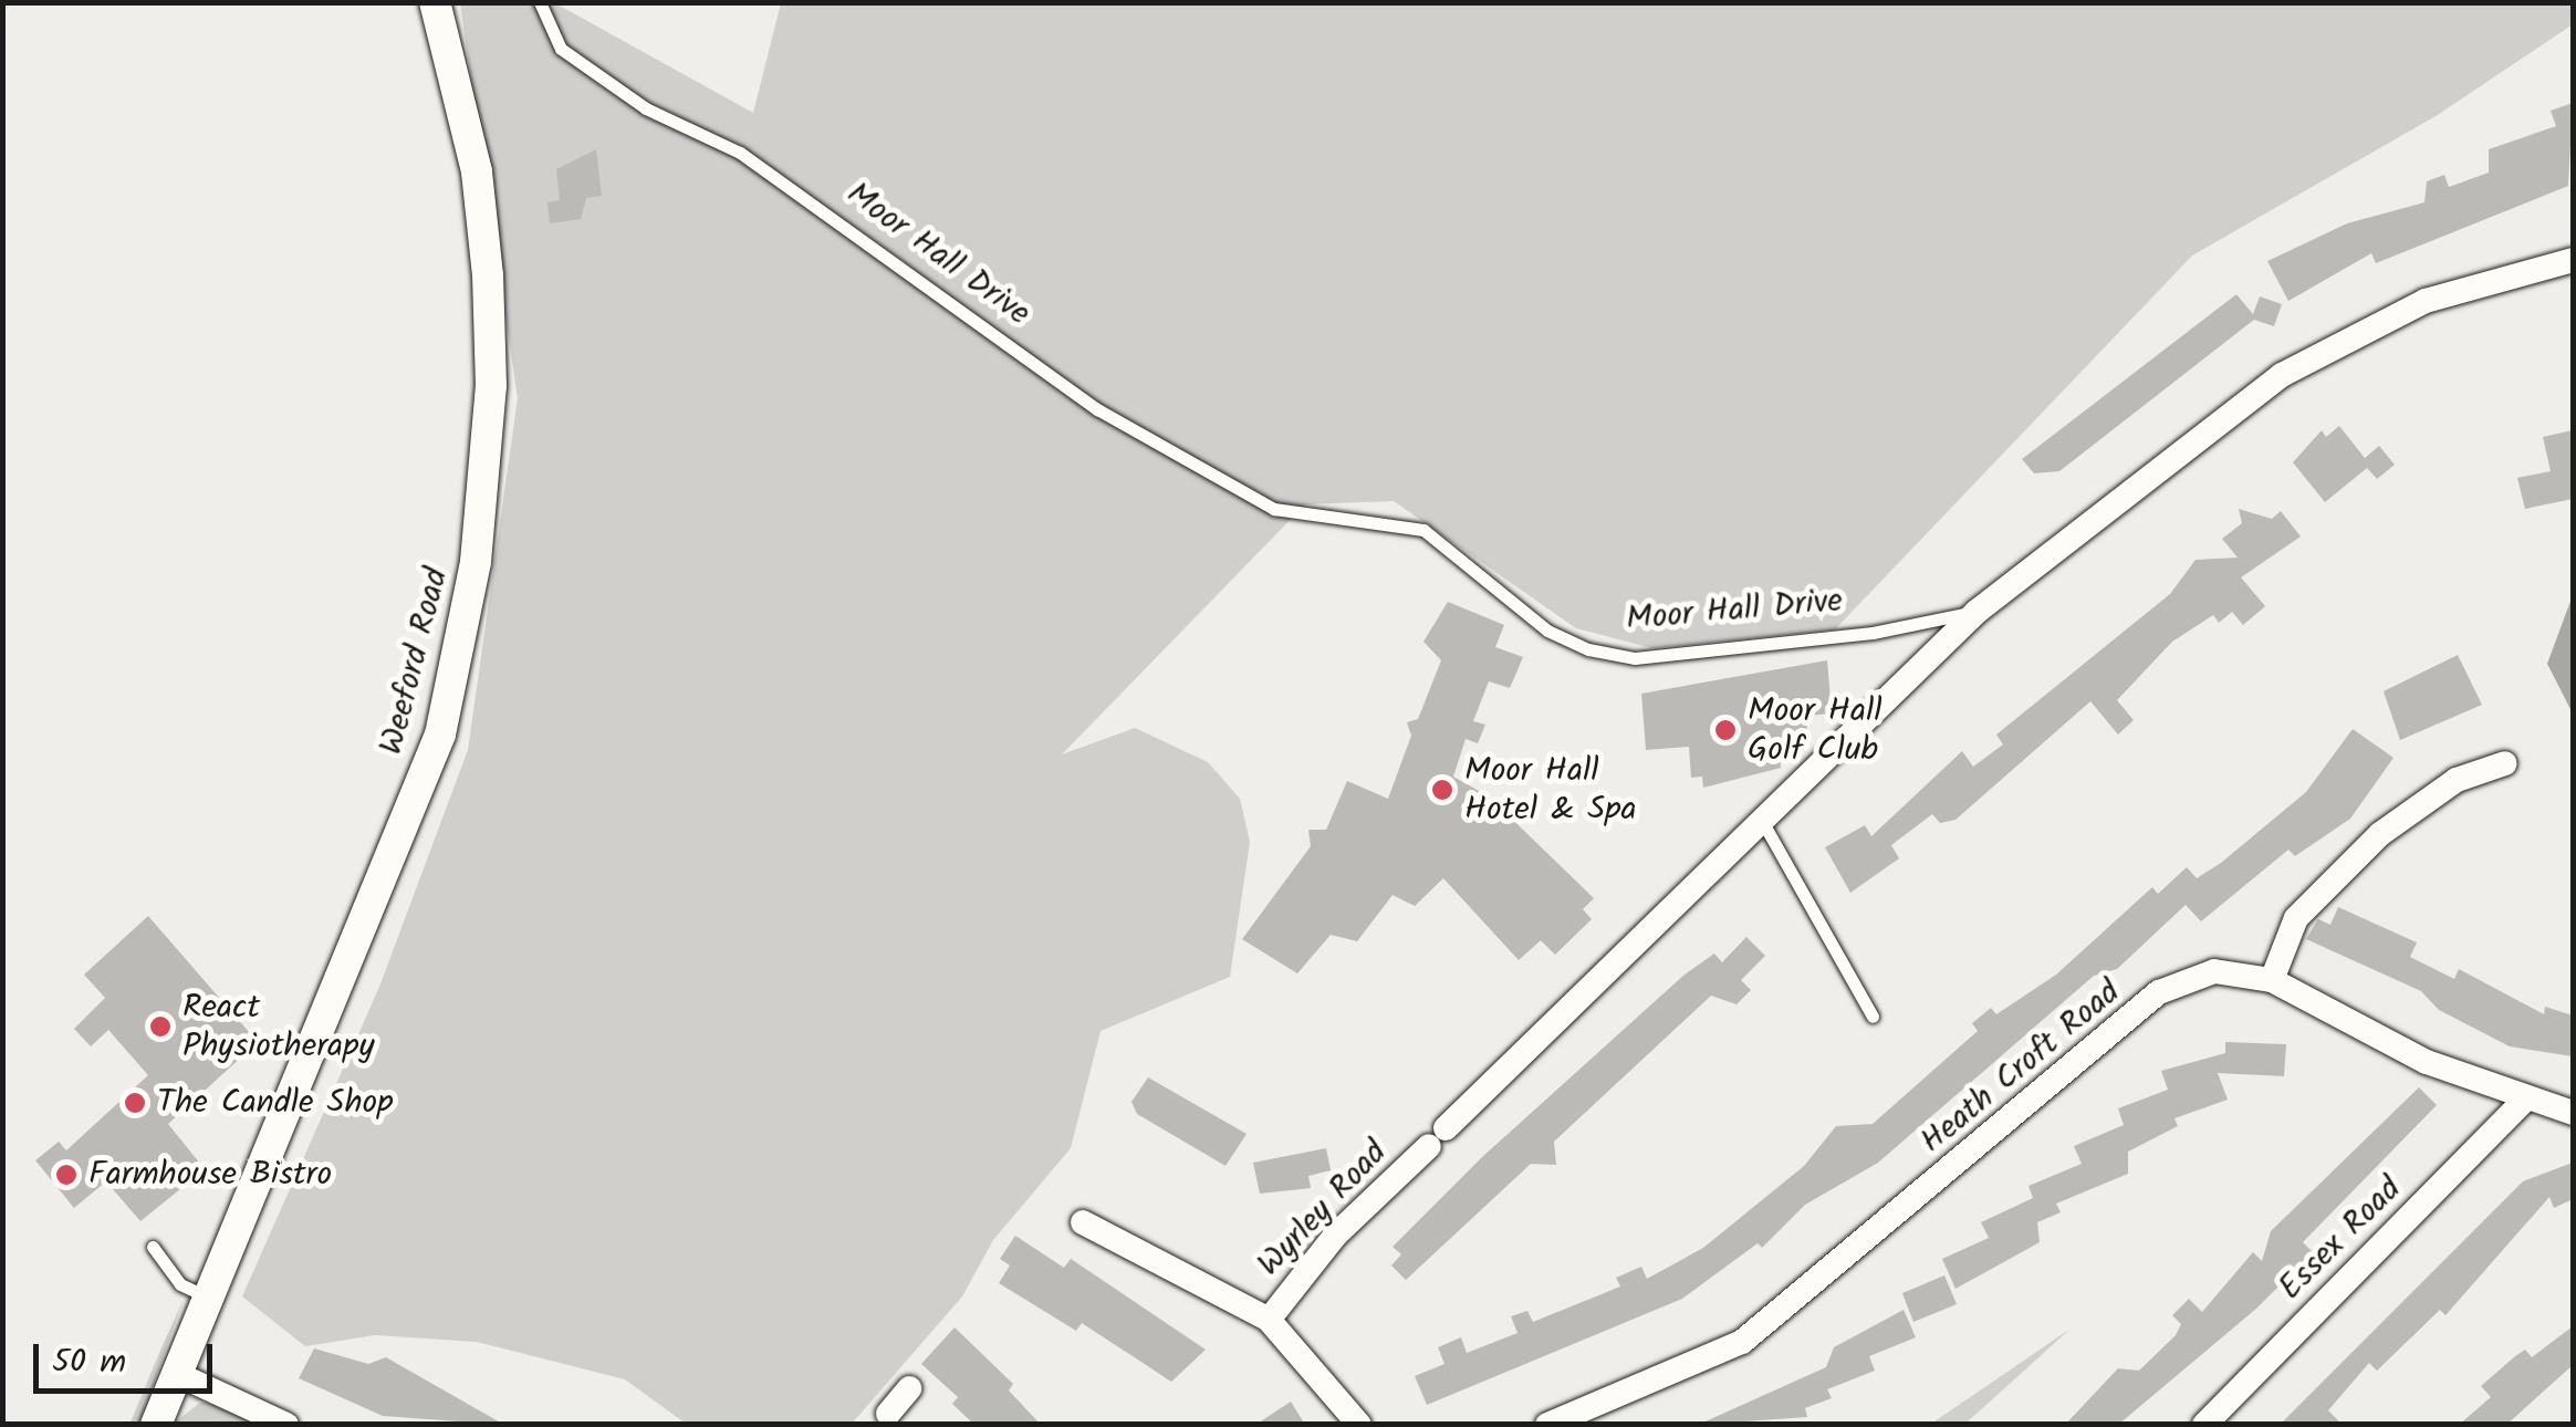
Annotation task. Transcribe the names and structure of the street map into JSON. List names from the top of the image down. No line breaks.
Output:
{"streets":{"street":["Moor Hall Drive","Weeford Road","Heath Croft Road","Wyrley Road","Essex Road"]},"crossings":[["Moor Hall Drive","Wyrley Road"],["Heath Croft Road","Essex Road"]],"places":["Moor Hall Golf Club","Moor Hall Hotel & Spa","React Physiotherapy","The Candle Shop","Farmhouse Bistro"],"scale_bar":"50 m"}
